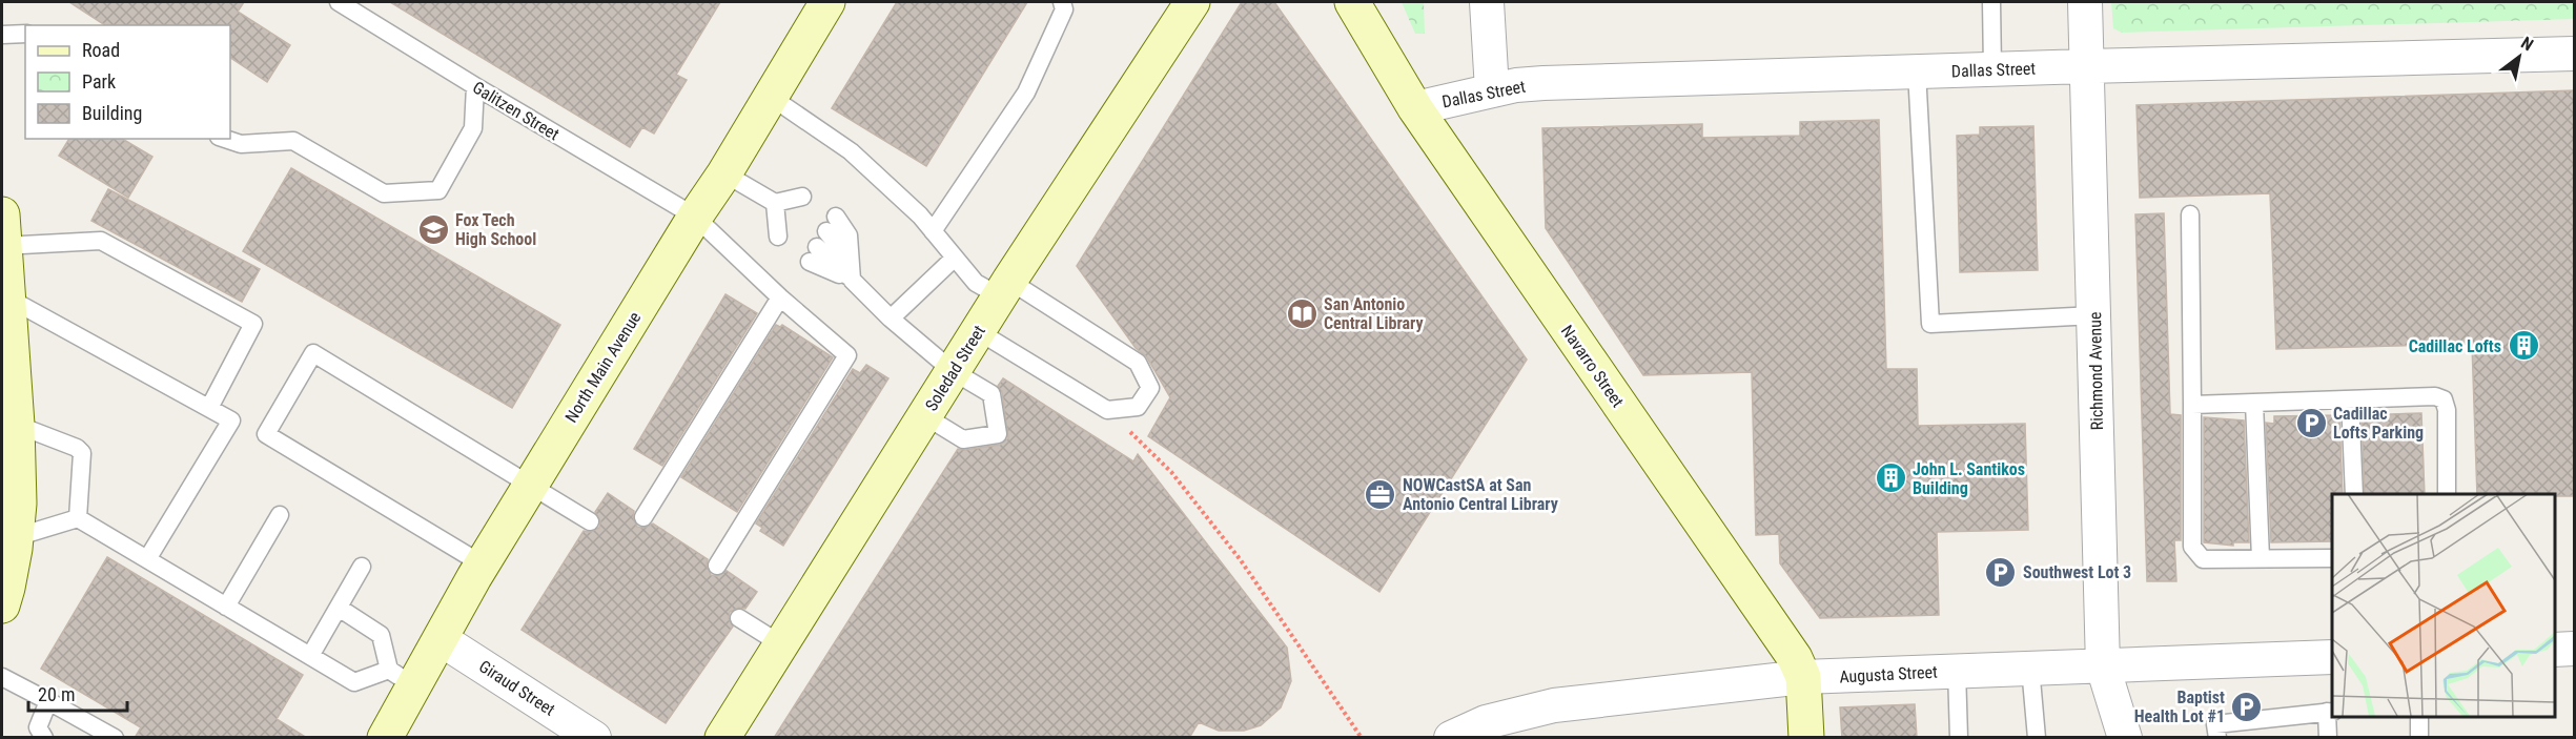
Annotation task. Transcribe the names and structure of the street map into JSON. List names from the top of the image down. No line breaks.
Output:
{"streets":{"main road":["Navarro Street","North Main Avenue","Soledad Street"],"street":["Dallas Street","Richmond Avenue","Augusta Street","Giraud Street"],"lane":["Galitzen Street"]},"crossings":[["Dallas Street","Navarro Street"],["Dallas Street","Richmond Avenue"],["Galitzen Street","North Main Avenue"],["Navarro Street","Augusta Street"],["North Main Avenue","Giraud Street"],["Richmond Avenue","Augusta Street"]],"places":{"school or university":["Fox Tech High School"],"library":["San Antonio Central Library"],"building":["Cadillac Lofts","John L. Santikos Building"],"parking":["Cadillac Lofts Parking","Southwest Lot 3","Baptist Health Lot #1"],"office":["NOWCastSA at San Antonio Central Library"]},"legend":["Road","Park","Building"],"scale_bar":"20 m","north":"top right"}
